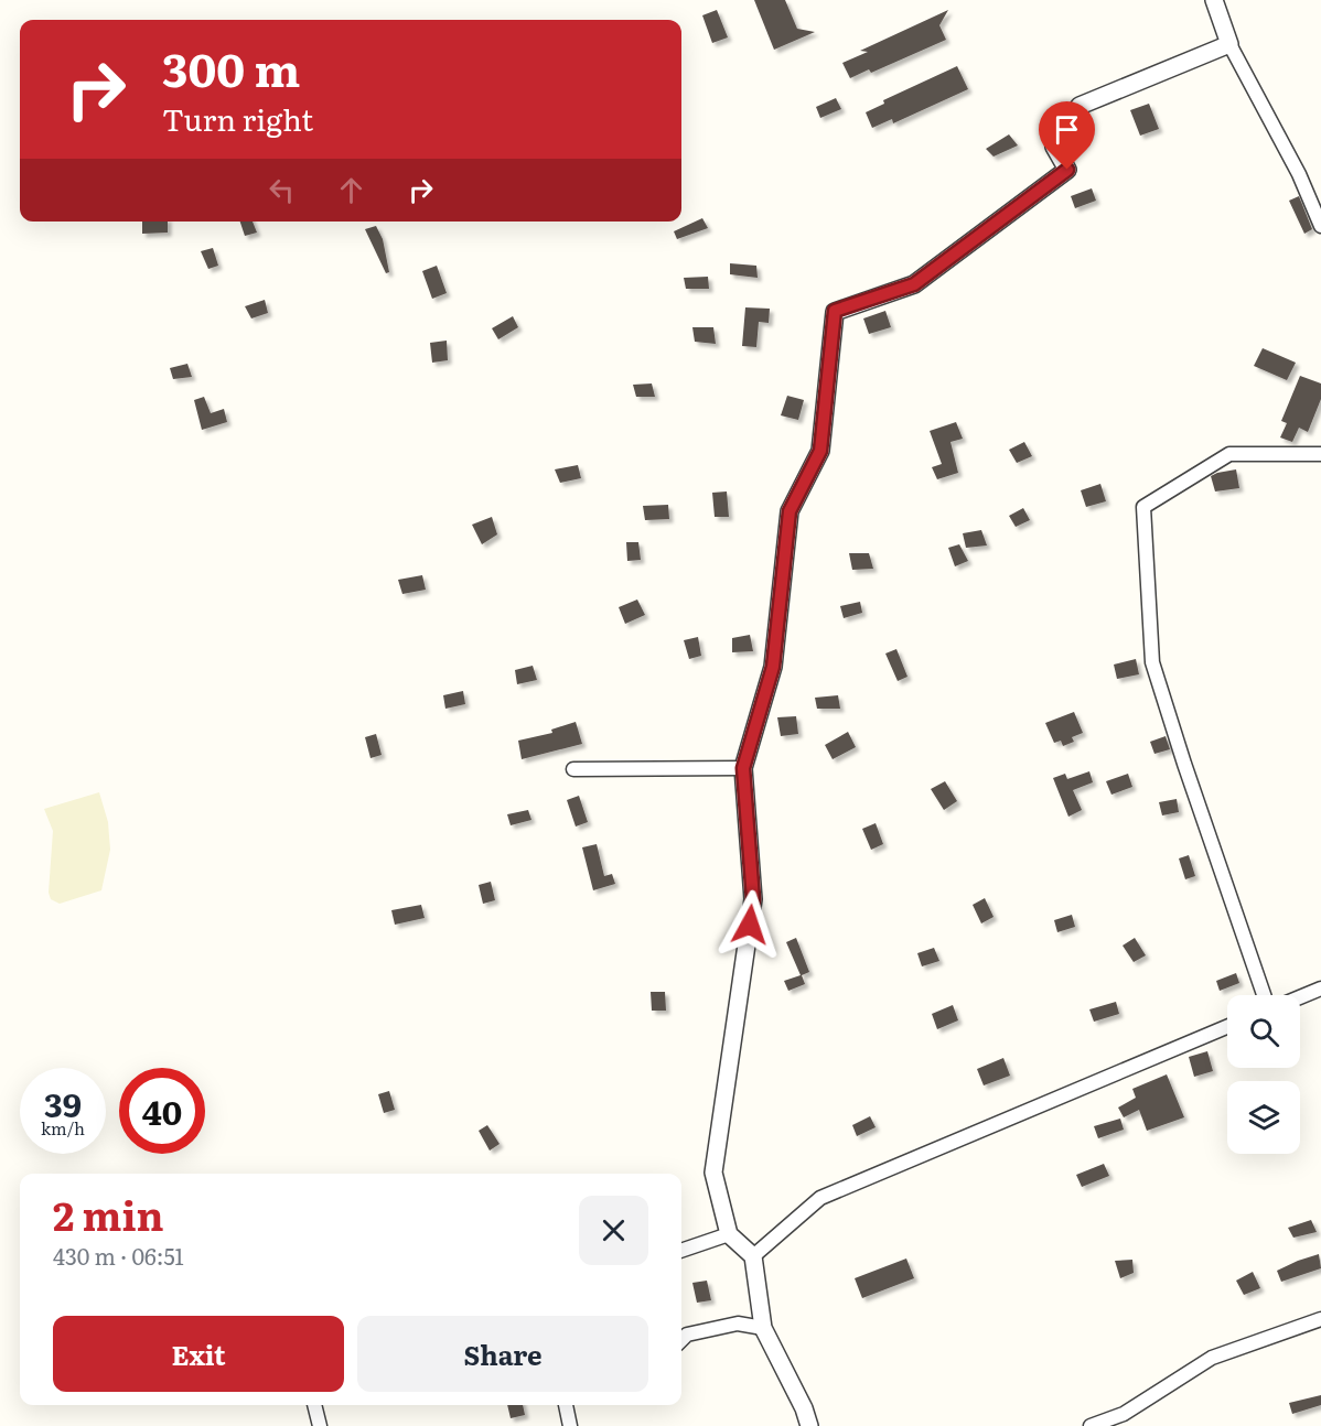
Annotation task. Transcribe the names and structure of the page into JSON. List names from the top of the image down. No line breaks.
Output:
{"page":{"turn":["300 m","Turn right"],"speed":"39 km/h","limit":"40","heading":["2 min","430 m · 06:51"],"buttons":["Exit","Share"]}}
